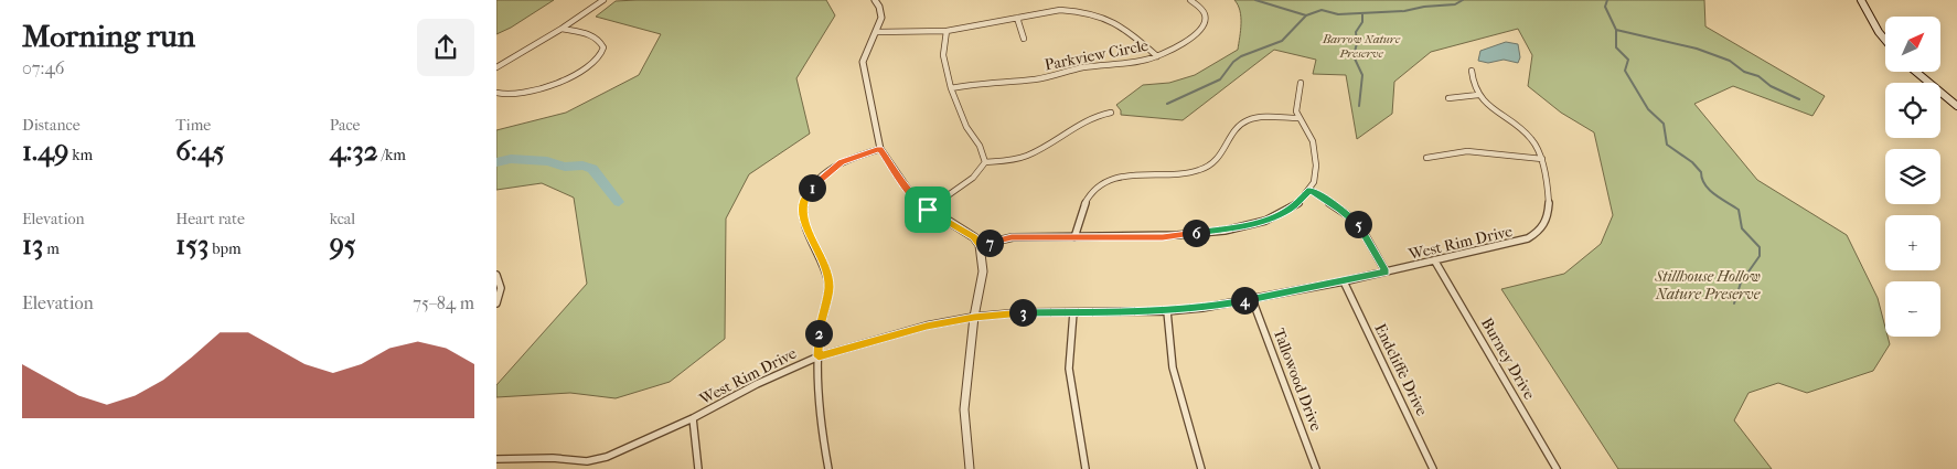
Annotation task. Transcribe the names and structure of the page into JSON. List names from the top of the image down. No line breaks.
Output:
{"streets":{"street":["Parkview Circle","West Rim Drive","Burney Drive","Endcliffe Drive","Tallowood Drive"]},"crossings":[["West Rim Drive","Burney Drive"],["West Rim Drive","Endcliffe Drive"],["West Rim Drive","Tallowood Drive"]],"parks":["Barrow Nature Preserve","Stillhouse Hollow Nature Preserve"],"north":"top right","page":{"heading":["Morning run","07:46"],"map_buttons":["+","−"],"stats":[["Distance","1.49 km"],["Time","6:45"],["Pace","4:32 /km"],["Elevation","13 m"],["Heart rate","153 bpm"],["kcal","95"]],"pins":["1","5","6","7","4","3","2"],"chart":["Elevation","75–84 m"]}}
